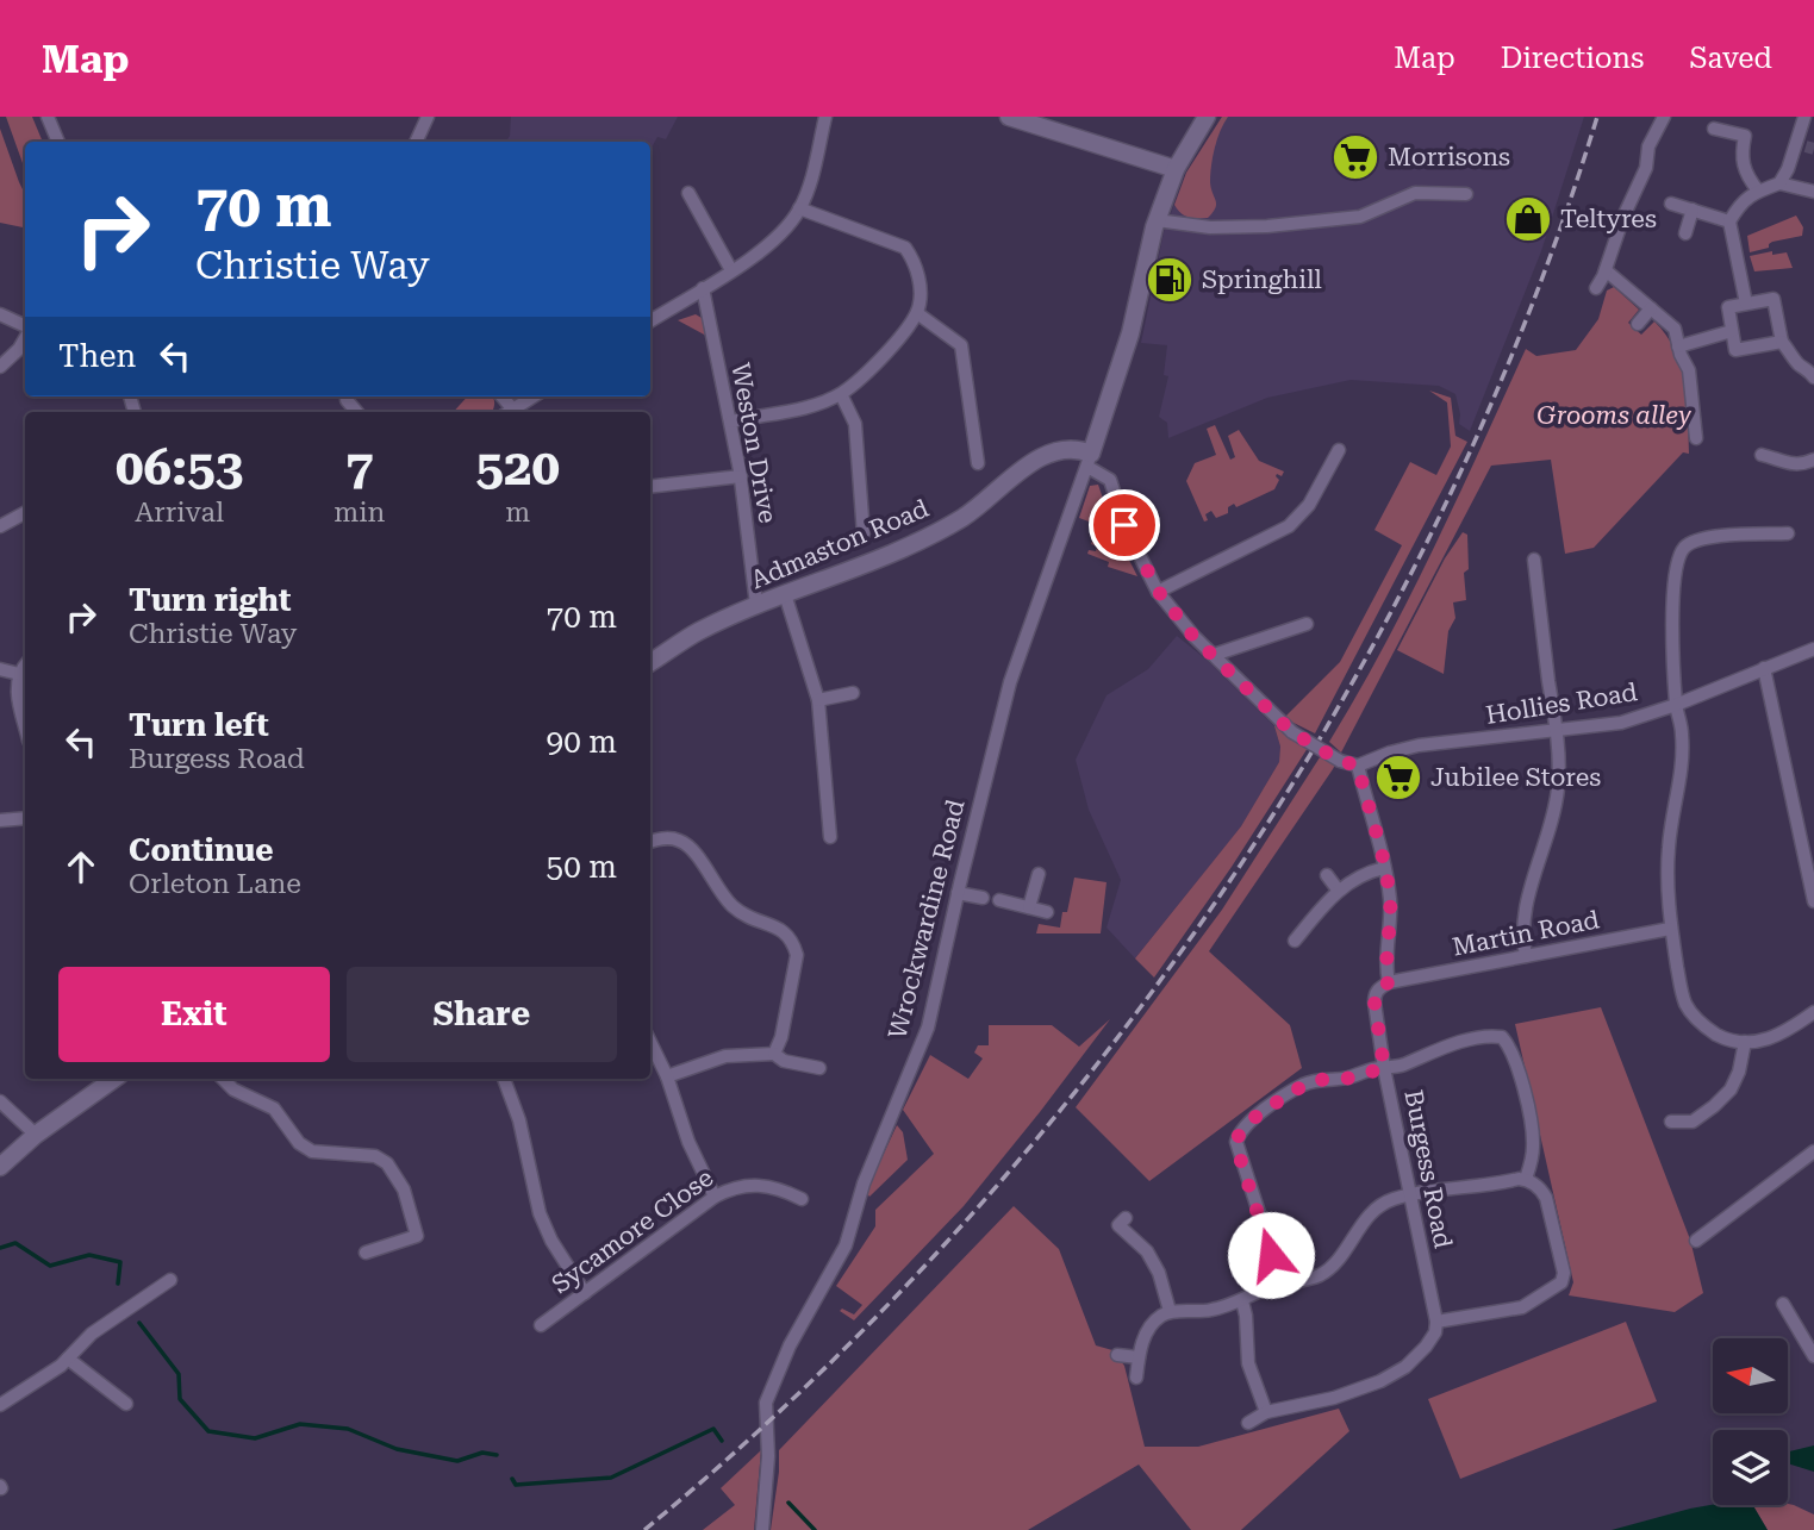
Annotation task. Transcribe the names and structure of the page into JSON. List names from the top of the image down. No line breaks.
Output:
{"streets":{"street":["Weston Drive","Admaston Road","Hollies Road","Wrockwardine Road","Martin Road","Burgess Road","Sycamore Close"]},"crossings":[["Weston Drive","Admaston Road"],["Admaston Road","Wrockwardine Road"],["Martin Road","Burgess Road"]],"parks":["Grooms alley"],"places":{"supermarket":["Morrisons","Jubilee Stores"],"shop":["Teltyres"],"fuel station":["Springhill"]},"north":"left","page":{"header":"Map","nav":["Map","Directions","Saved"],"turn":["70 m","Christie Way"],"then":"Then","eta":["06:53","Arrival","7","min","520","m"],"list":[{"name":"Turn right","note":"Christie Way","value":"70 m"},{"name":"Turn left","note":"Burgess Road","value":"90 m"},{"name":"Continue","note":"Orleton Lane","value":"50 m"}],"buttons":["Exit","Share"]}}
